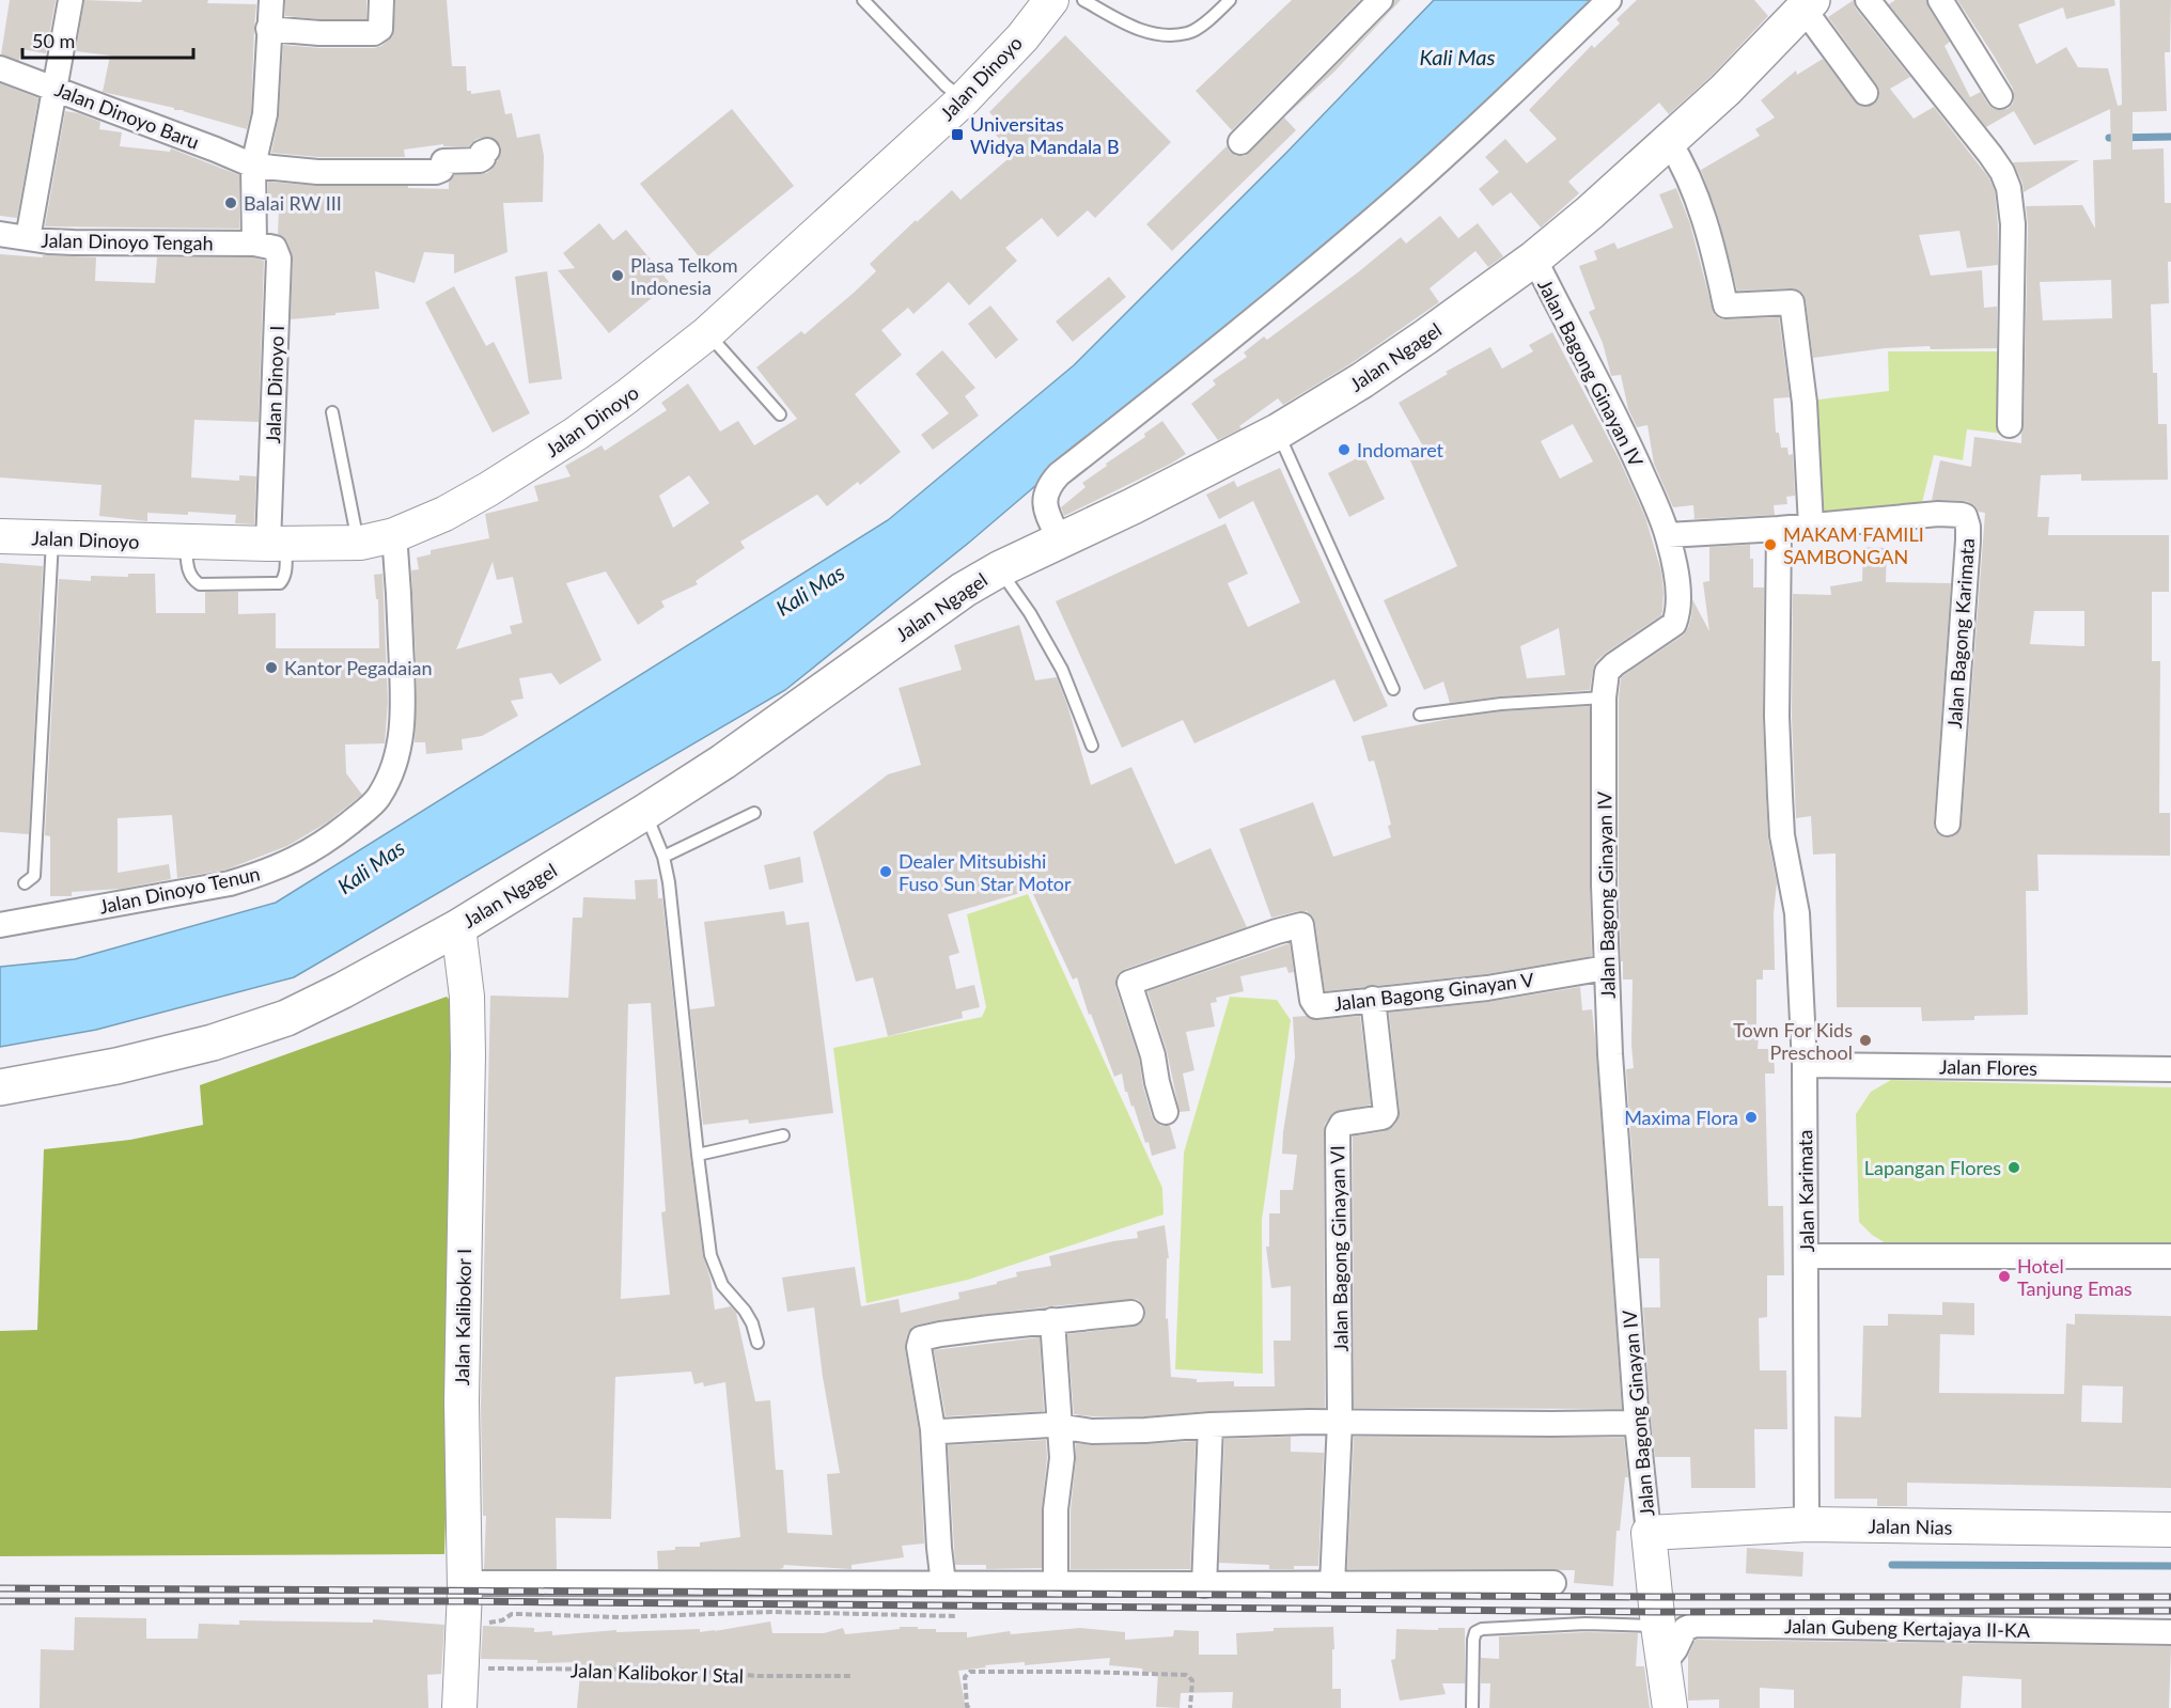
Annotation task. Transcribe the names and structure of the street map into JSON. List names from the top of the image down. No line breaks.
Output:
{"streets":{"highway":["Jalan Ngagel"],"street":["Jalan Dinoyo","Jalan Dinoyo Baru","Jalan Dinoyo Tengah","Jalan Bagong Ginayan IV","Jalan Dinoyo I","Jalan Bagong Karimata","Jalan Dinoyo Tenun","Jalan Bagong Ginayan V","Jalan Flores","Jalan Karimata","Jalan Bagong Ginayan VI","Jalan Kalibokor I","Jalan Nias","Jalan Gubeng Kertajaya II-KA"],"path":["Jalan Kalibokor I Stal"]},"crossings":[["Jalan Dinoyo","Jalan Dinoyo I"],["Jalan Dinoyo","Jalan Dinoyo Tenun"],["Jalan Dinoyo Tengah","Jalan Dinoyo I"],["Jalan Ngagel","Jalan Bagong Ginayan IV"],["Jalan Ngagel","Jalan Kalibokor I"],["Jalan Bagong Ginayan IV","Jalan Bagong Karimata"],["Jalan Bagong Ginayan IV","Jalan Bagong Ginayan V"],["Jalan Bagong Ginayan IV","Jalan Nias"],["Jalan Bagong Ginayan IV","Jalan Gubeng Kertajaya II-KA"],["Jalan Bagong Karimata","Jalan Karimata"],["Jalan Bagong Ginayan V","Jalan Bagong Ginayan VI"],["Jalan Flores","Jalan Karimata"],["Jalan Karimata","Jalan Nias"],["Jalan Kalibokor I","Jalan Kalibokor I Stal"]],"water":["Kali Mas"],"places":{"transit":["Universitas Widya Mandala B"],"other":["Balai RW III","Plasa Telkom Indonesia","Indomaret","MAKAM FAMILI SAMBONGAN","Kantor Pegadaian","Dealer Mitsubishi Fuso Sun Star Motor","Town For Kids Preschool","Maxima Flora","Lapangan Flores","Hotel Tanjung Emas"]},"scale_bar":"50 m"}
